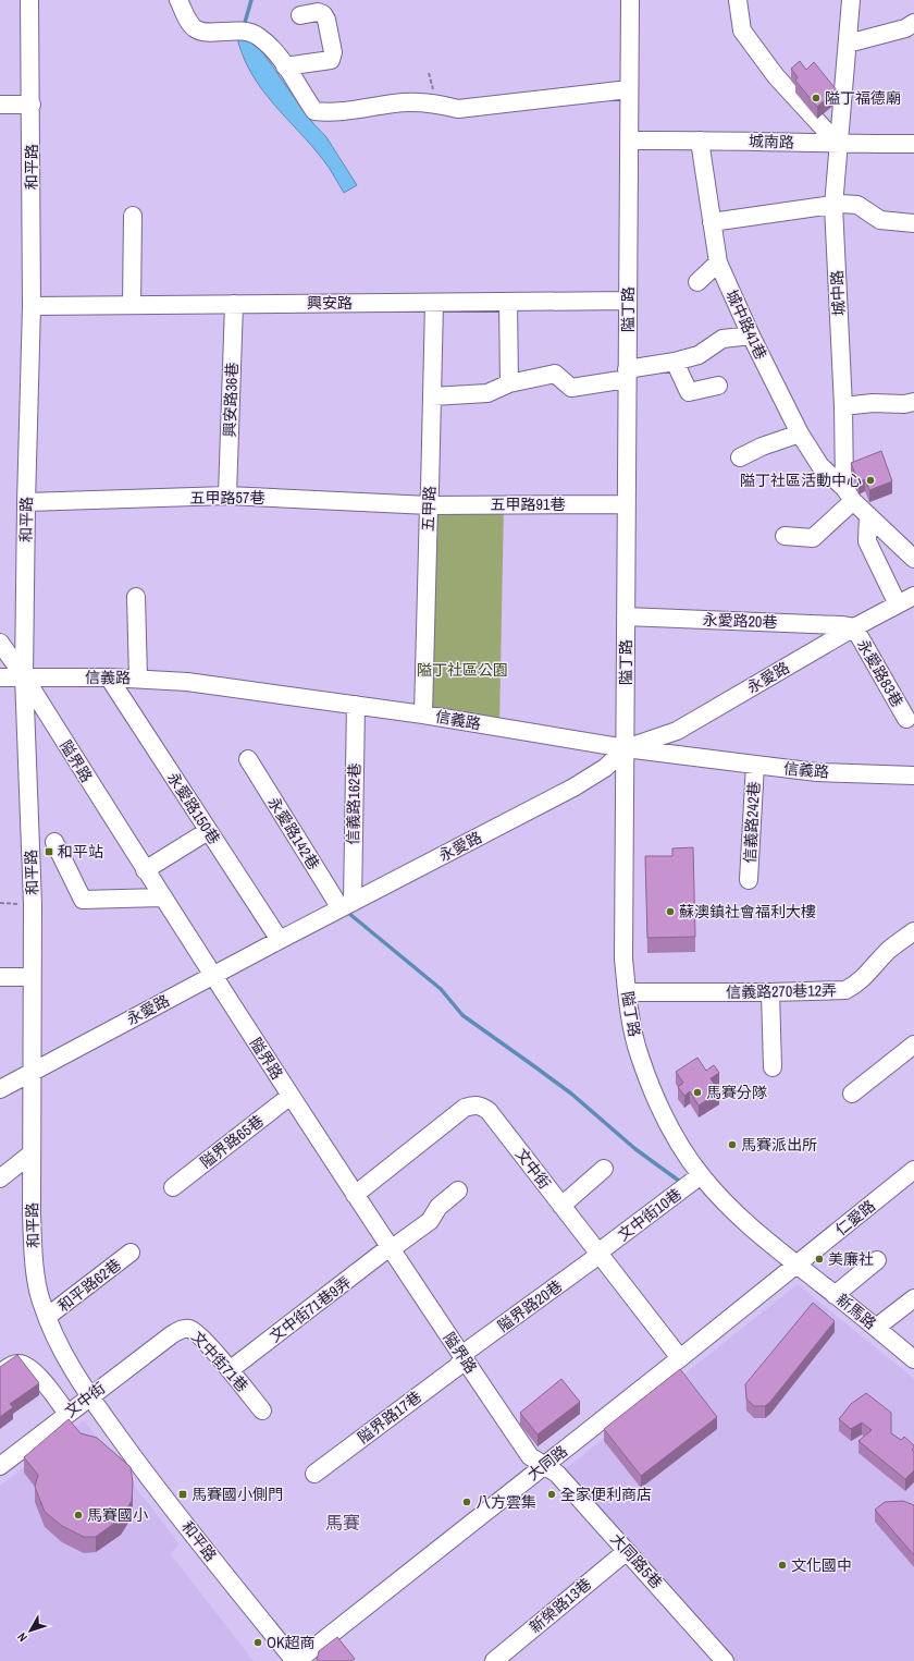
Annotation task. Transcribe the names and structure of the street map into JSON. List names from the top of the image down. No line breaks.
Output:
{"streets":{"street":["城南路","和平路","城中路","興安路","隘丁路","城中路41巷","興安路36巷","五甲路57巷","五甲路91巷","五甲路","永愛路20巷","永愛路83巷","信義路","永愛路","隘界路","信義路162巷","永愛路150巷","信義路242巷","永愛路142巷","信義路270巷12弄","隘界路65巷","文中街","文中街10巷","仁愛路","和平路62巷","隘界路20巷","文中街71巷9弄","新馬路","文中街71巷","隘界路17巷","大同路","大同路5巷","新榮路13巷"]},"crossings":[["城南路","城中路"],["城南路","隘丁路"],["城南路","城中路41巷"],["和平路","興安路"],["和平路","五甲路57巷"],["和平路","信義路"],["和平路","永愛路"],["和平路","隘界路"],["和平路","文中街"],["和平路","和平路62巷"],["和平路","大同路"],["城中路","城中路41巷"],["興安路","隘丁路"],["興安路","興安路36巷"],["興安路","五甲路"],["隘丁路","五甲路91巷"],["隘丁路","永愛路20巷"],["隘丁路","信義路"],["隘丁路","永愛路"],["隘丁路","信義路270巷12弄"],["隘丁路","文中街10巷"],["隘丁路","仁愛路"],["隘丁路","新馬路"],["隘丁路","大同路"],["興安路36巷","五甲路57巷"],["五甲路57巷","五甲路91巷"],["五甲路57巷","五甲路"],["五甲路91巷","五甲路"],["五甲路","信義路"],["永愛路20巷","永愛路83巷"],["永愛路20巷","永愛路"],["永愛路83巷","永愛路"],["信義路","永愛路"],["信義路","隘界路"],["信義路","信義路162巷"],["信義路","永愛路150巷"],["信義路","信義路242巷"],["永愛路","隘界路"],["永愛路","信義路162巷"],["永愛路","永愛路150巷"],["永愛路","永愛路142巷"],["隘界路","隘界路65巷"],["隘界路","文中街"],["隘界路","隘界路20巷"],["隘界路","文中街71巷9弄"],["隘界路","隘界路17巷"],["隘界路","大同路"],["隘界路","大同路5巷"],["信義路162巷","永愛路142巷"],["文中街","文中街10巷"],["文中街","隘界路20巷"],["文中街","文中街71巷"],["文中街","大同路"],["文中街10巷","隘界路20巷"],["仁愛路","新馬路"],["仁愛路","大同路"],["隘界路20巷","隘界路17巷"],["文中街71巷9弄","文中街71巷"],["新馬路","大同路"],["大同路","大同路5巷"],["大同路5巷","新榮路13巷"]],"districts":["馬賽"],"parks":["隘丁社區公園"],"places":{"other":["隘丁福德廟","隘丁社區活動中心","蘇澳鎮社會福利大樓","馬賽分隊","馬賽派出所","美廉社","全家便利商店","八方雲集","馬賽國小","文化國中","OK超商"],"transit":["和平站","馬賽國小側門"]},"north":"bottom left"}
